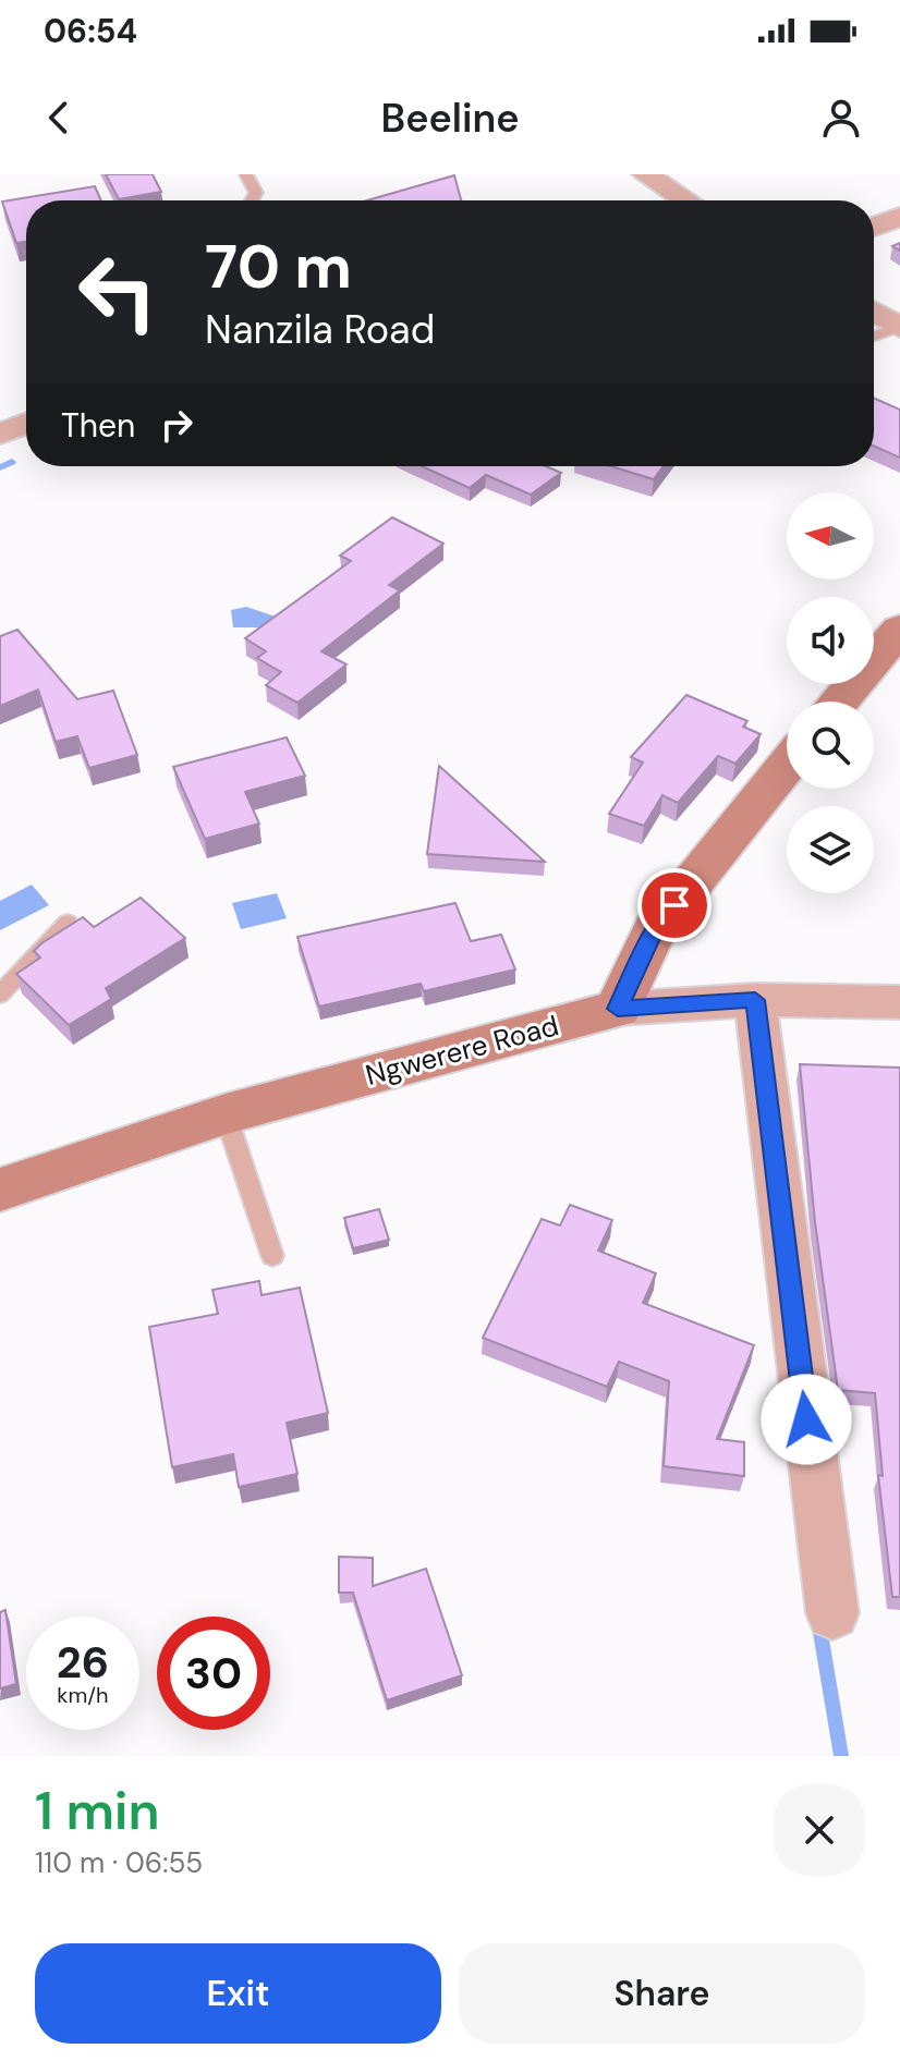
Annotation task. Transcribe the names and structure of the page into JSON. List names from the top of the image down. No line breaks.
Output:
{"streets":{"street":["Ngwerere Road"]},"north":"left","page":{"status":"06:54","header":"Beeline","turn":["70 m","Nanzila Road"],"then":"Then","speed":"26 km/h","limit":"30","heading":["1 min","110 m · 06:55"],"buttons":["Exit","Share"]}}
